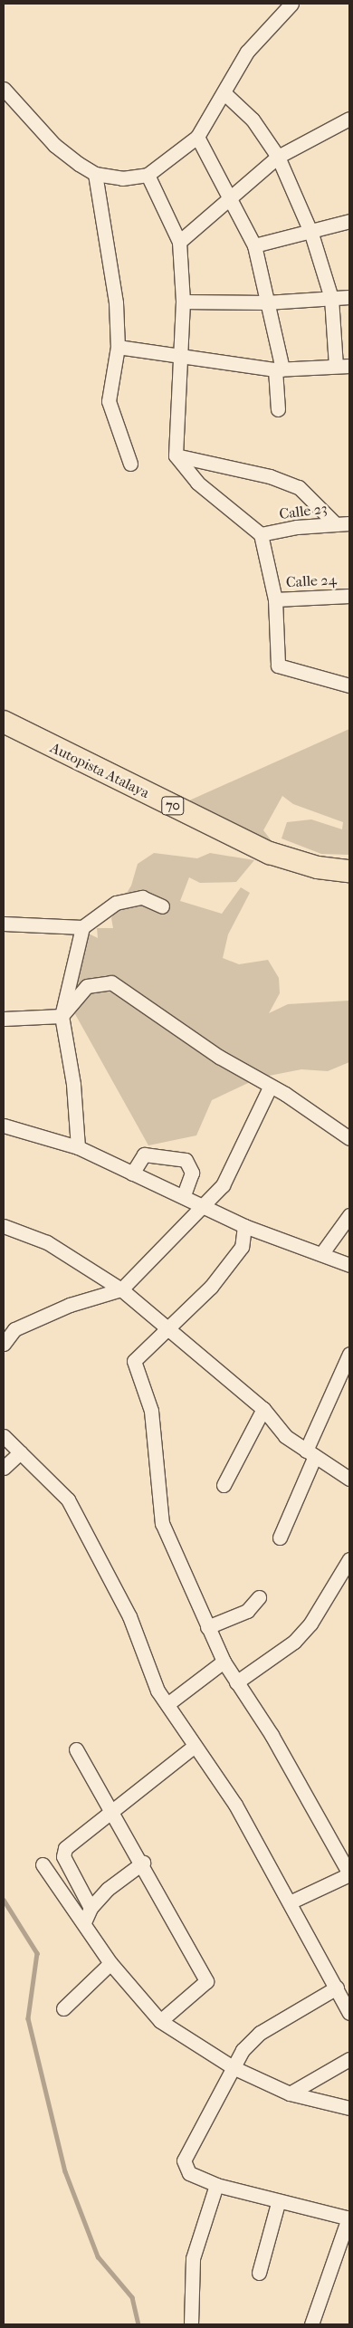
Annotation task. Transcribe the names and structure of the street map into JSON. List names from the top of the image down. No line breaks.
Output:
{"streets":{"main road":["Autopista Atalaya","70"],"street":["Calle 23","Calle 24"]}}
